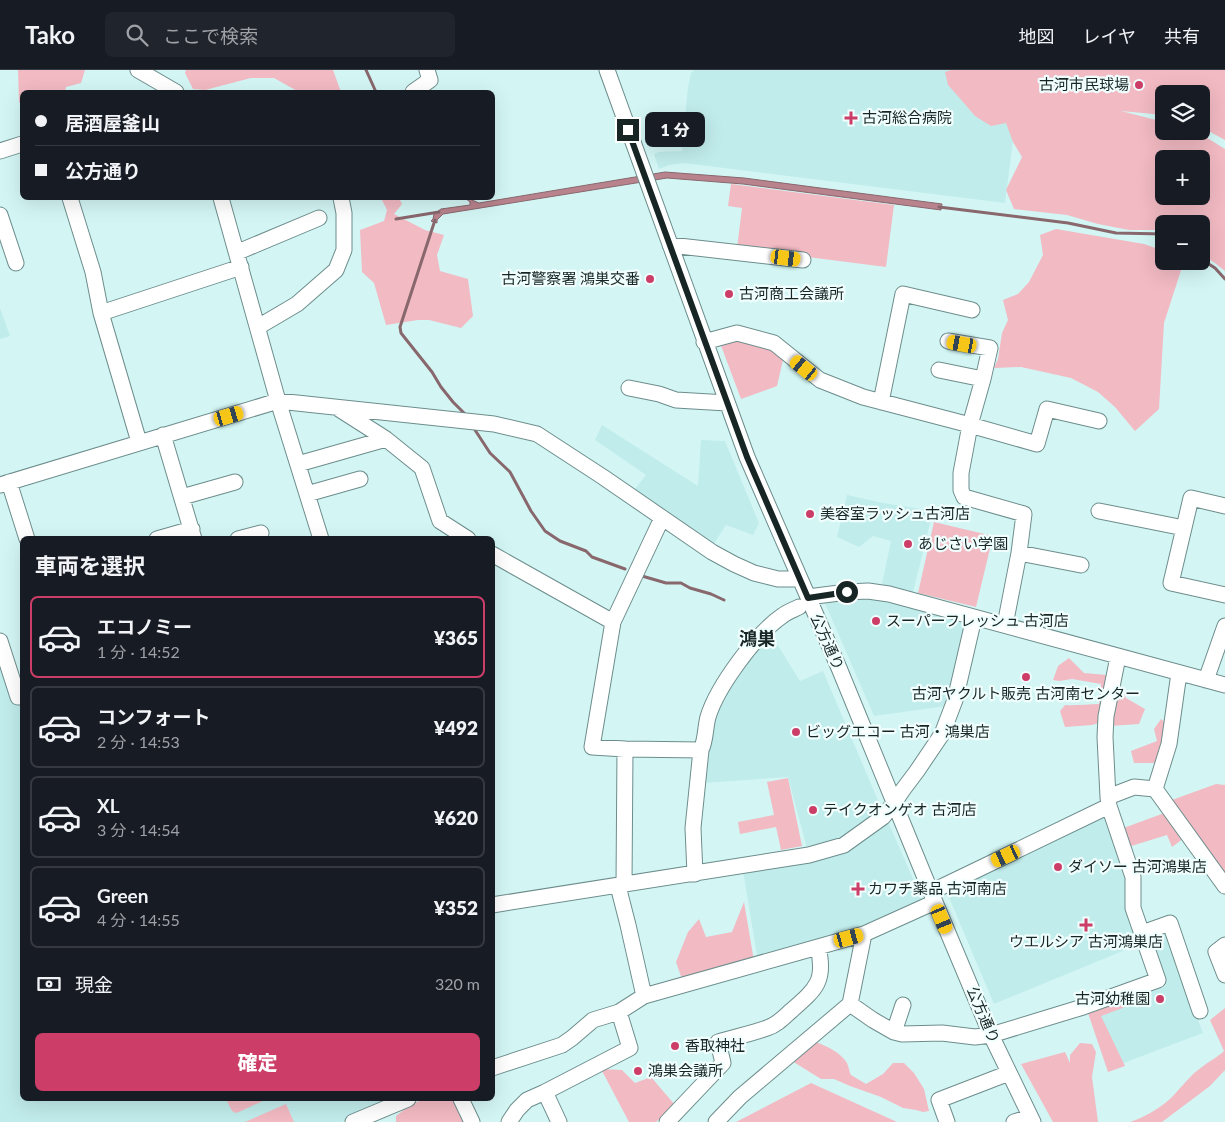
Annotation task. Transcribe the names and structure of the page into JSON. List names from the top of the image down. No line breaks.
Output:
{"streets":{"street":["公方通り"]},"districts":["鴻巣"],"places":{"other":["古河市民球場","古河警察署 鴻巣交番","古河商工会議所","美容室ラッシュ古河店","あじさい学園","スーパーフレッシュ 古河店","古河ヤクルト販売 古河南センター","ビッグエコー 古河・鴻巣店","テイクオンゲオ 古河店","ダイソー 古河鴻巣店","古河幼稚園","香取神社","鴻巣会議所"],"health":["古河総合病院","カワチ薬品 古河南店","ウエルシア 古河鴻巣店"]},"page":{"header":"Tako","search":"ここで検索","nav":["地図","レイヤ","共有"],"map_buttons":["+","−"],"banner":["居酒屋釜山","公方通り"],"bubble":"1 分","heading":"車両を選択","list":[{"name":"エコノミー","note":"1 分 · 14:52","value":"¥365"},{"name":"コンフォート","note":"2 分 · 14:53","value":"¥492"},{"name":"XL","note":"3 分 · 14:54","value":"¥620"},{"name":"Green","note":"4 分 · 14:55","value":"¥352"}],"pay":["現金","320 m"],"buttons":"確定"}}
